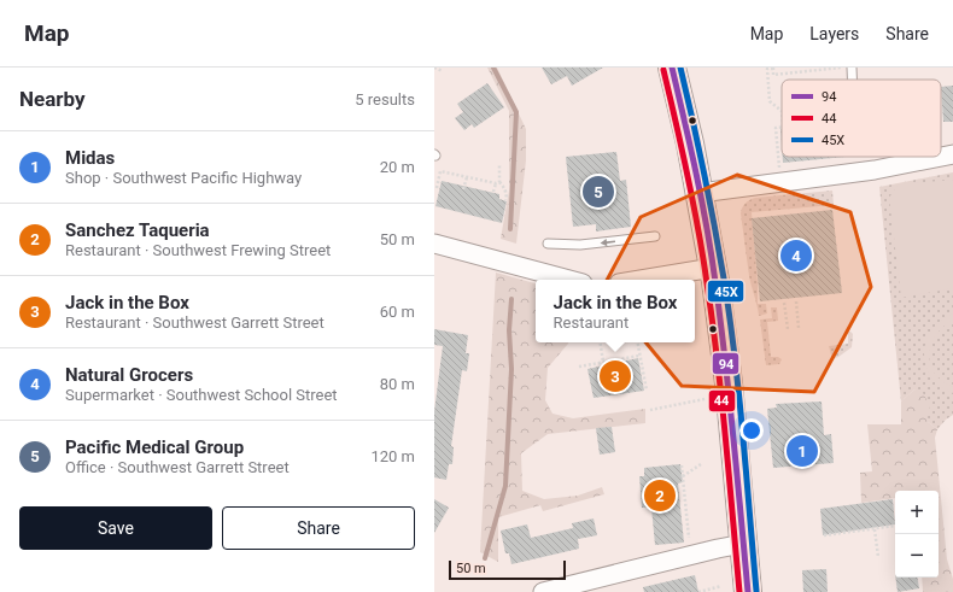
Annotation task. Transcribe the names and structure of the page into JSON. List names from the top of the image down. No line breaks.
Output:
{"lines":["transit line 94","transit line 45X","transit line 44"],"legend":["94","44","45X"],"scale_bar":"50 m","page":{"header":"Map","nav":["Map","Layers","Share"],"heading":["Nearby","5 results"],"list":[{"mark":"1","name":"Midas","note":"Shop · Southwest Pacific Highway","value":"20 m"},{"mark":"2","name":"Sanchez Taqueria","note":"Restaurant · Southwest Frewing Street","value":"50 m"},{"mark":"3","name":"Jack in the Box","note":"Restaurant · Southwest Garrett Street","value":"60 m"},{"mark":"4","name":"Natural Grocers","note":"Supermarket · Southwest School Street","value":"80 m"},{"mark":"5","name":"Pacific Medical Group","note":"Office · Southwest Garrett Street","value":"120 m"}],"pins":["5","4","3","1","2"],"popup":["Jack in the Box","Restaurant"],"map_buttons":["+","−"],"buttons":["Save","Share"],"scale":"50 m"}}
